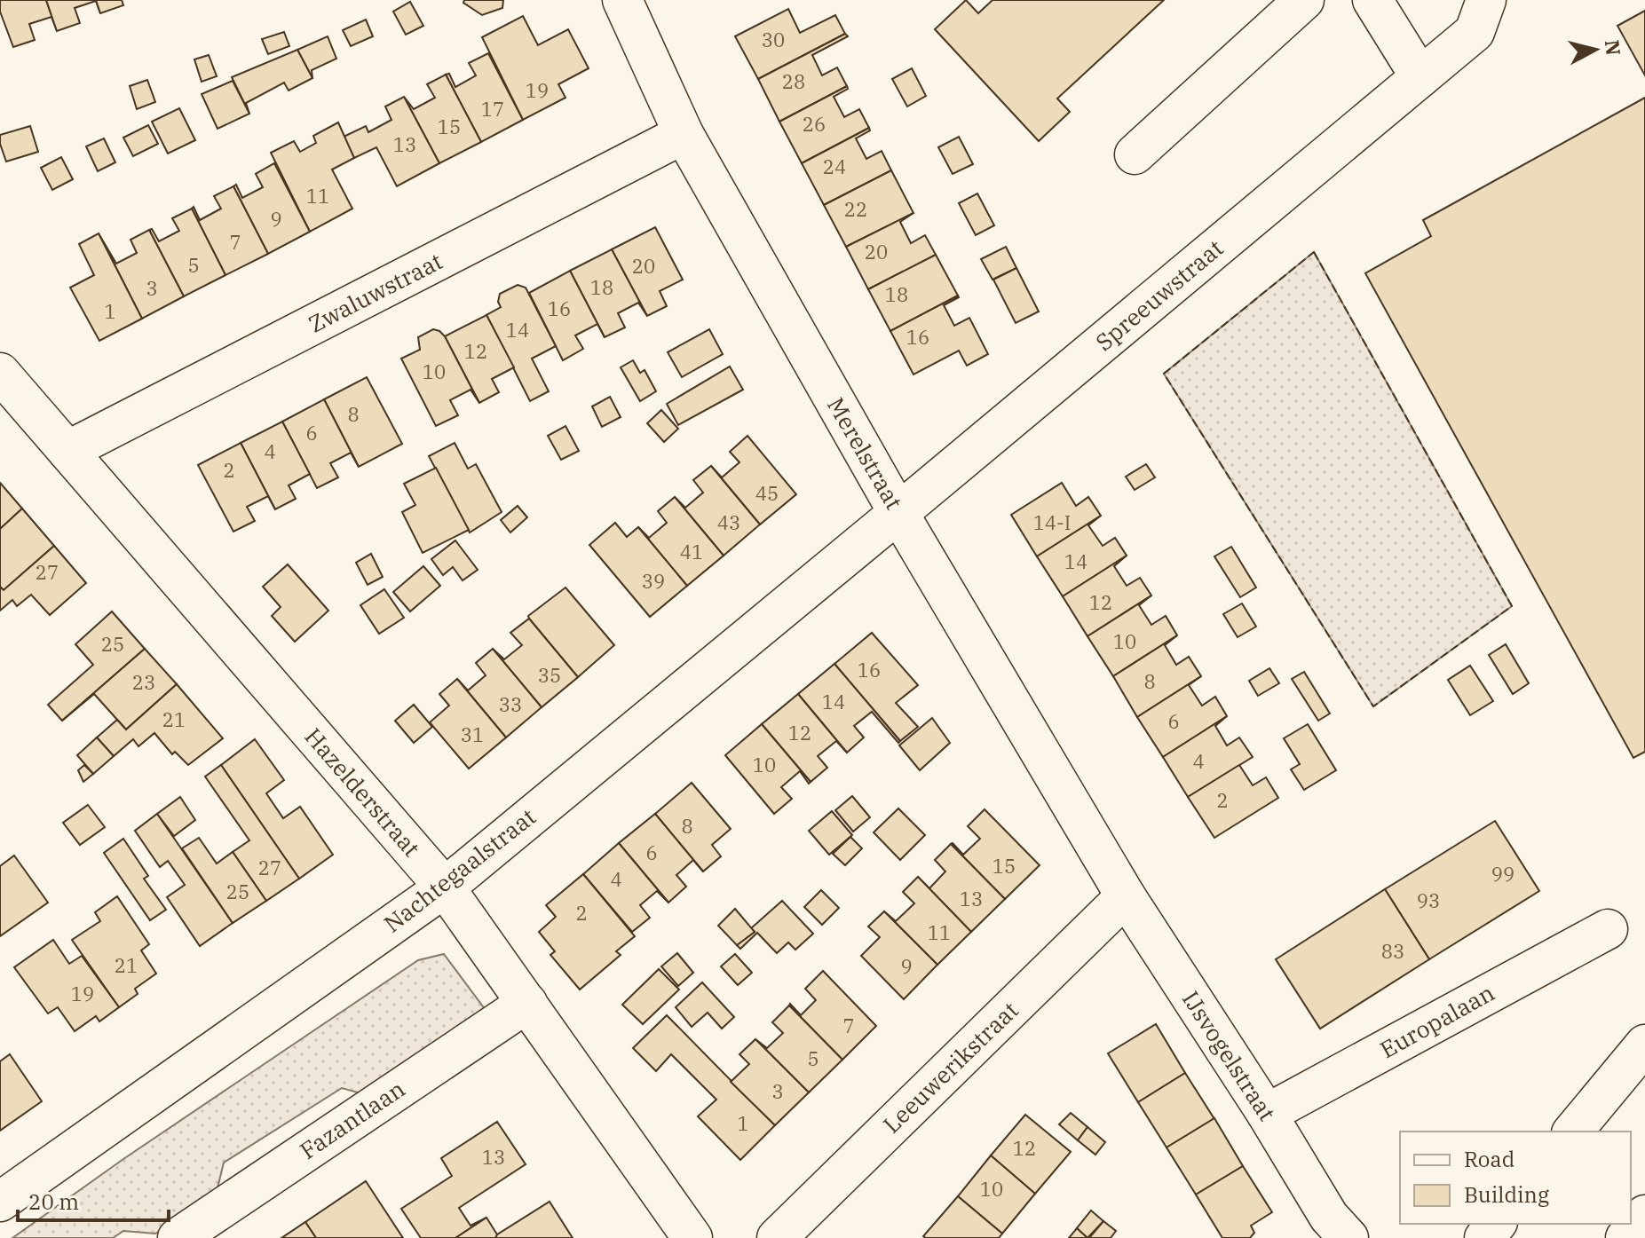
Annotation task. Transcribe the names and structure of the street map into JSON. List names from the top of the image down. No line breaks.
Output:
{"streets":{"street":["Zwaluwstraat","Spreeuwstraat","Merelstraat","Hazelderstraat","Nachtegaalstraat","Europalaan","IJsvogelstraat","Leeuwerikstraat","Fazantlaan"]},"crossings":[["Zwaluwstraat","Merelstraat"],["Zwaluwstraat","Hazelderstraat"],["Spreeuwstraat","Merelstraat"],["Spreeuwstraat","Nachtegaalstraat"],["Merelstraat","Nachtegaalstraat"],["Merelstraat","IJsvogelstraat"],["Merelstraat","Leeuwerikstraat"],["Hazelderstraat","Nachtegaalstraat"],["Hazelderstraat","Fazantlaan"],["Europalaan","IJsvogelstraat"],["IJsvogelstraat","Leeuwerikstraat"]],"house_numbers":["30","28","19","17","26","15","13","24","11","22","9","7","20","5","20","18","3","18","16","1","14","16","12","10","8","6","4","2","45","43","14-I","41","14","27","39","12","10","25","16","35","8","23","14","33","21","6","12","31","4","10","2","8","6","15","27","99","4","25","13","93","2","11","83","21","9","19","7","5","3","1","12","13","10"],"legend":["Road","Building"],"scale_bar":"20 m","north":"right"}
